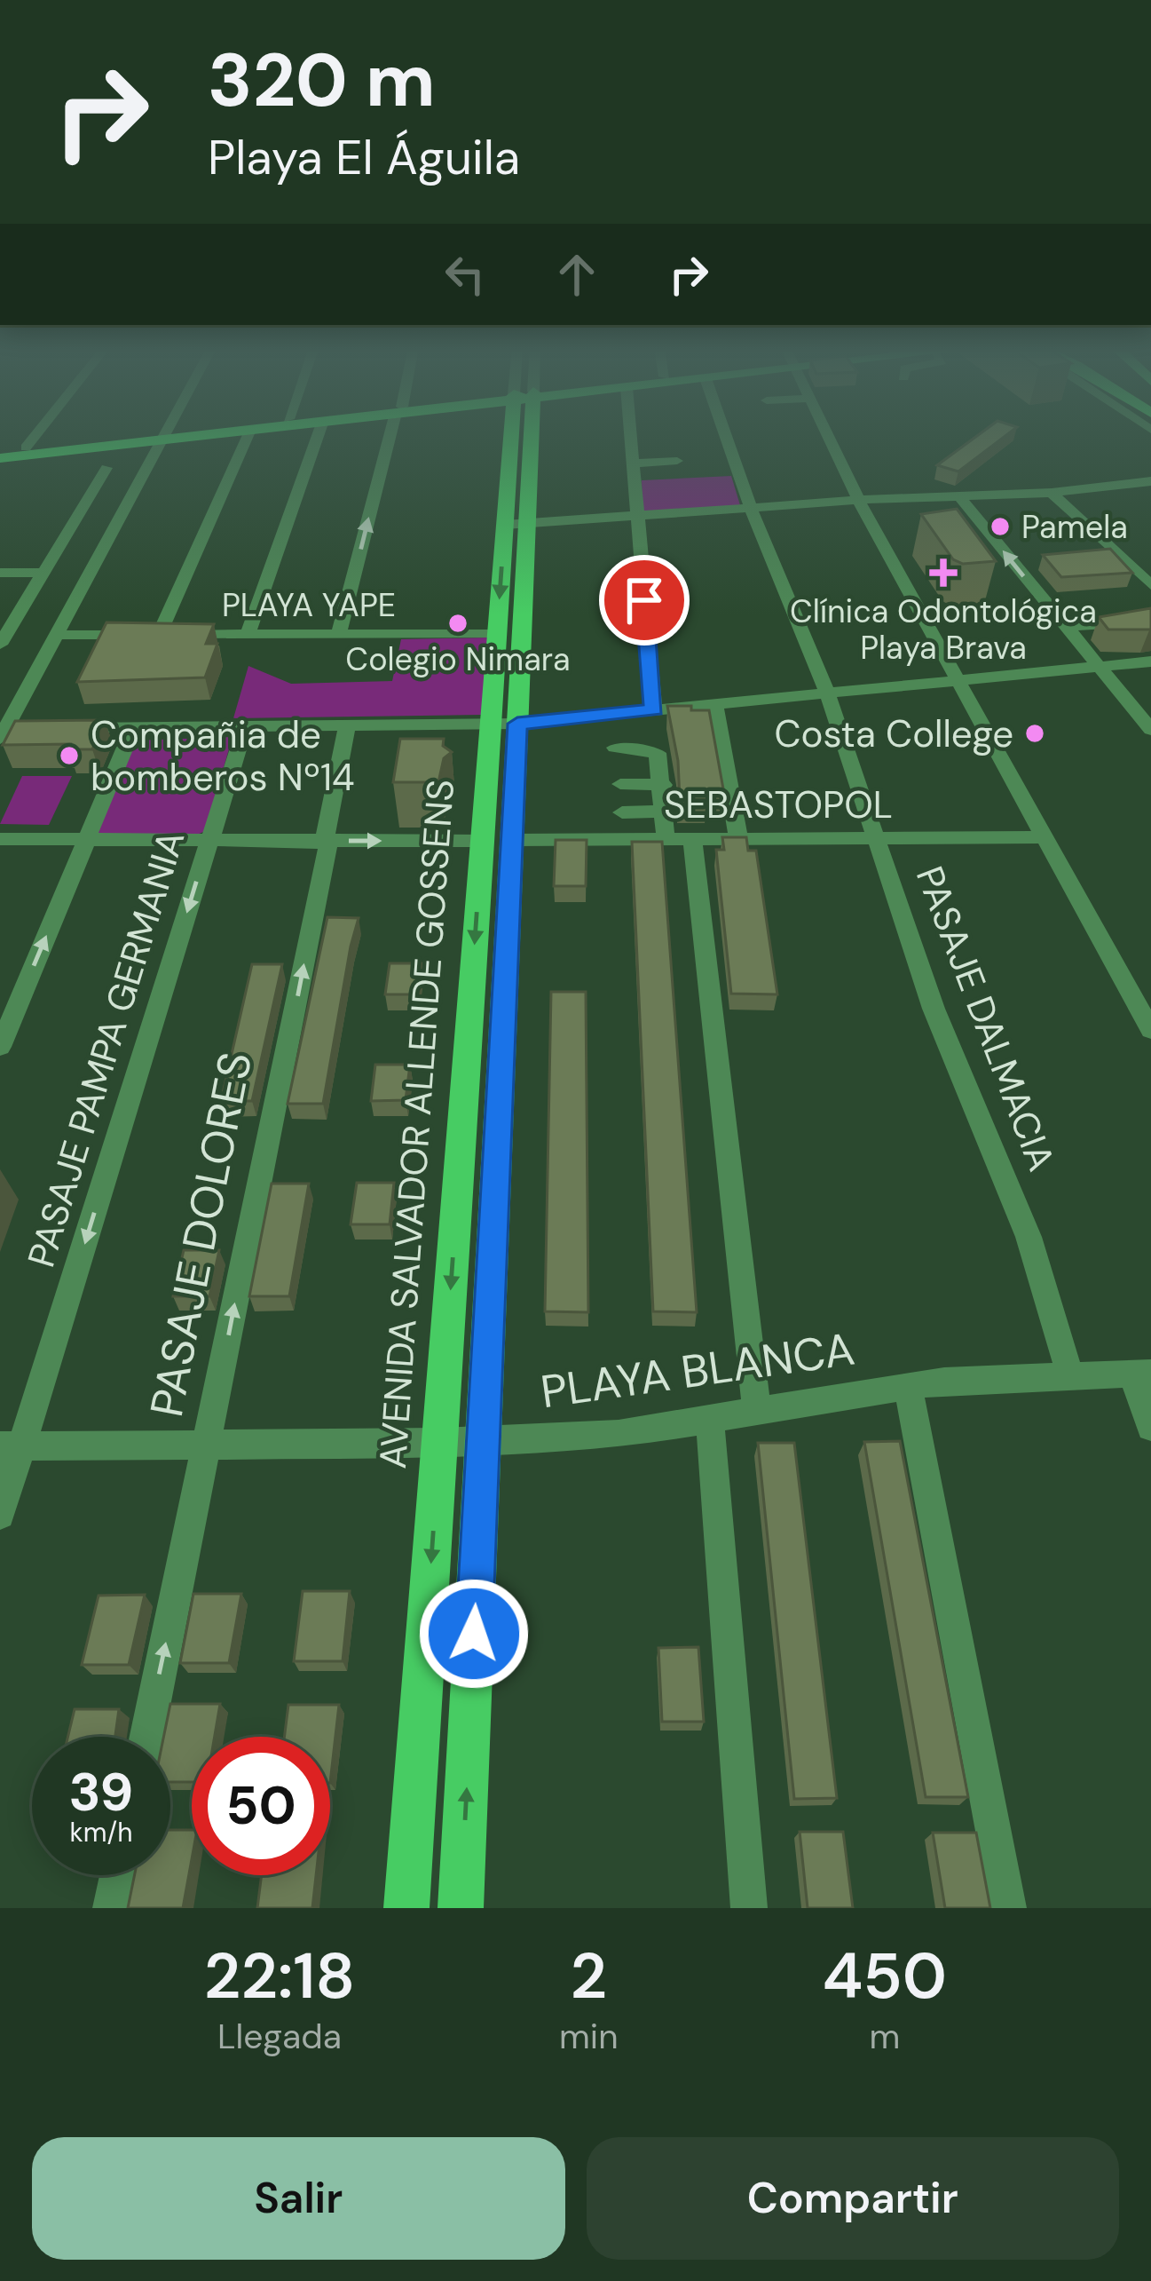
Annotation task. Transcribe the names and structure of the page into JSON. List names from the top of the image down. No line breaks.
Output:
{"streets":{"main road":["AVENIDA SALVADOR ALLENDE GOSSENS"],"street":["PLAYA YAPE","SEBASTOPOL","PASAJE DALMACIA","PASAJE PAMPA GERMANIA","PASAJE DOLORES","PLAYA BLANCA"]},"crossings":[["PLAYA YAPE","AVENIDA SALVADOR ALLENDE GOSSENS"],["SEBASTOPOL","PASAJE DALMACIA"],["SEBASTOPOL","AVENIDA SALVADOR ALLENDE GOSSENS"],["PASAJE DALMACIA","PLAYA BLANCA"],["PASAJE PAMPA GERMANIA","PLAYA BLANCA"],["AVENIDA SALVADOR ALLENDE GOSSENS","PLAYA BLANCA"],["PASAJE DOLORES","PLAYA BLANCA"]],"one_way":["PASAJE DOLORES"],"places":{"other":["Pamela","Colegio Nimara","Costa College","Compañia de bomberos Nº14"],"health":["Clínica Odontológica Playa Brava"]},"page":{"turn":["320 m","Playa El Águila"],"speed":"39 km/h","limit":"50","eta":["22:18","Llegada","2","min","450","m"],"buttons":["Salir","Compartir"]}}
